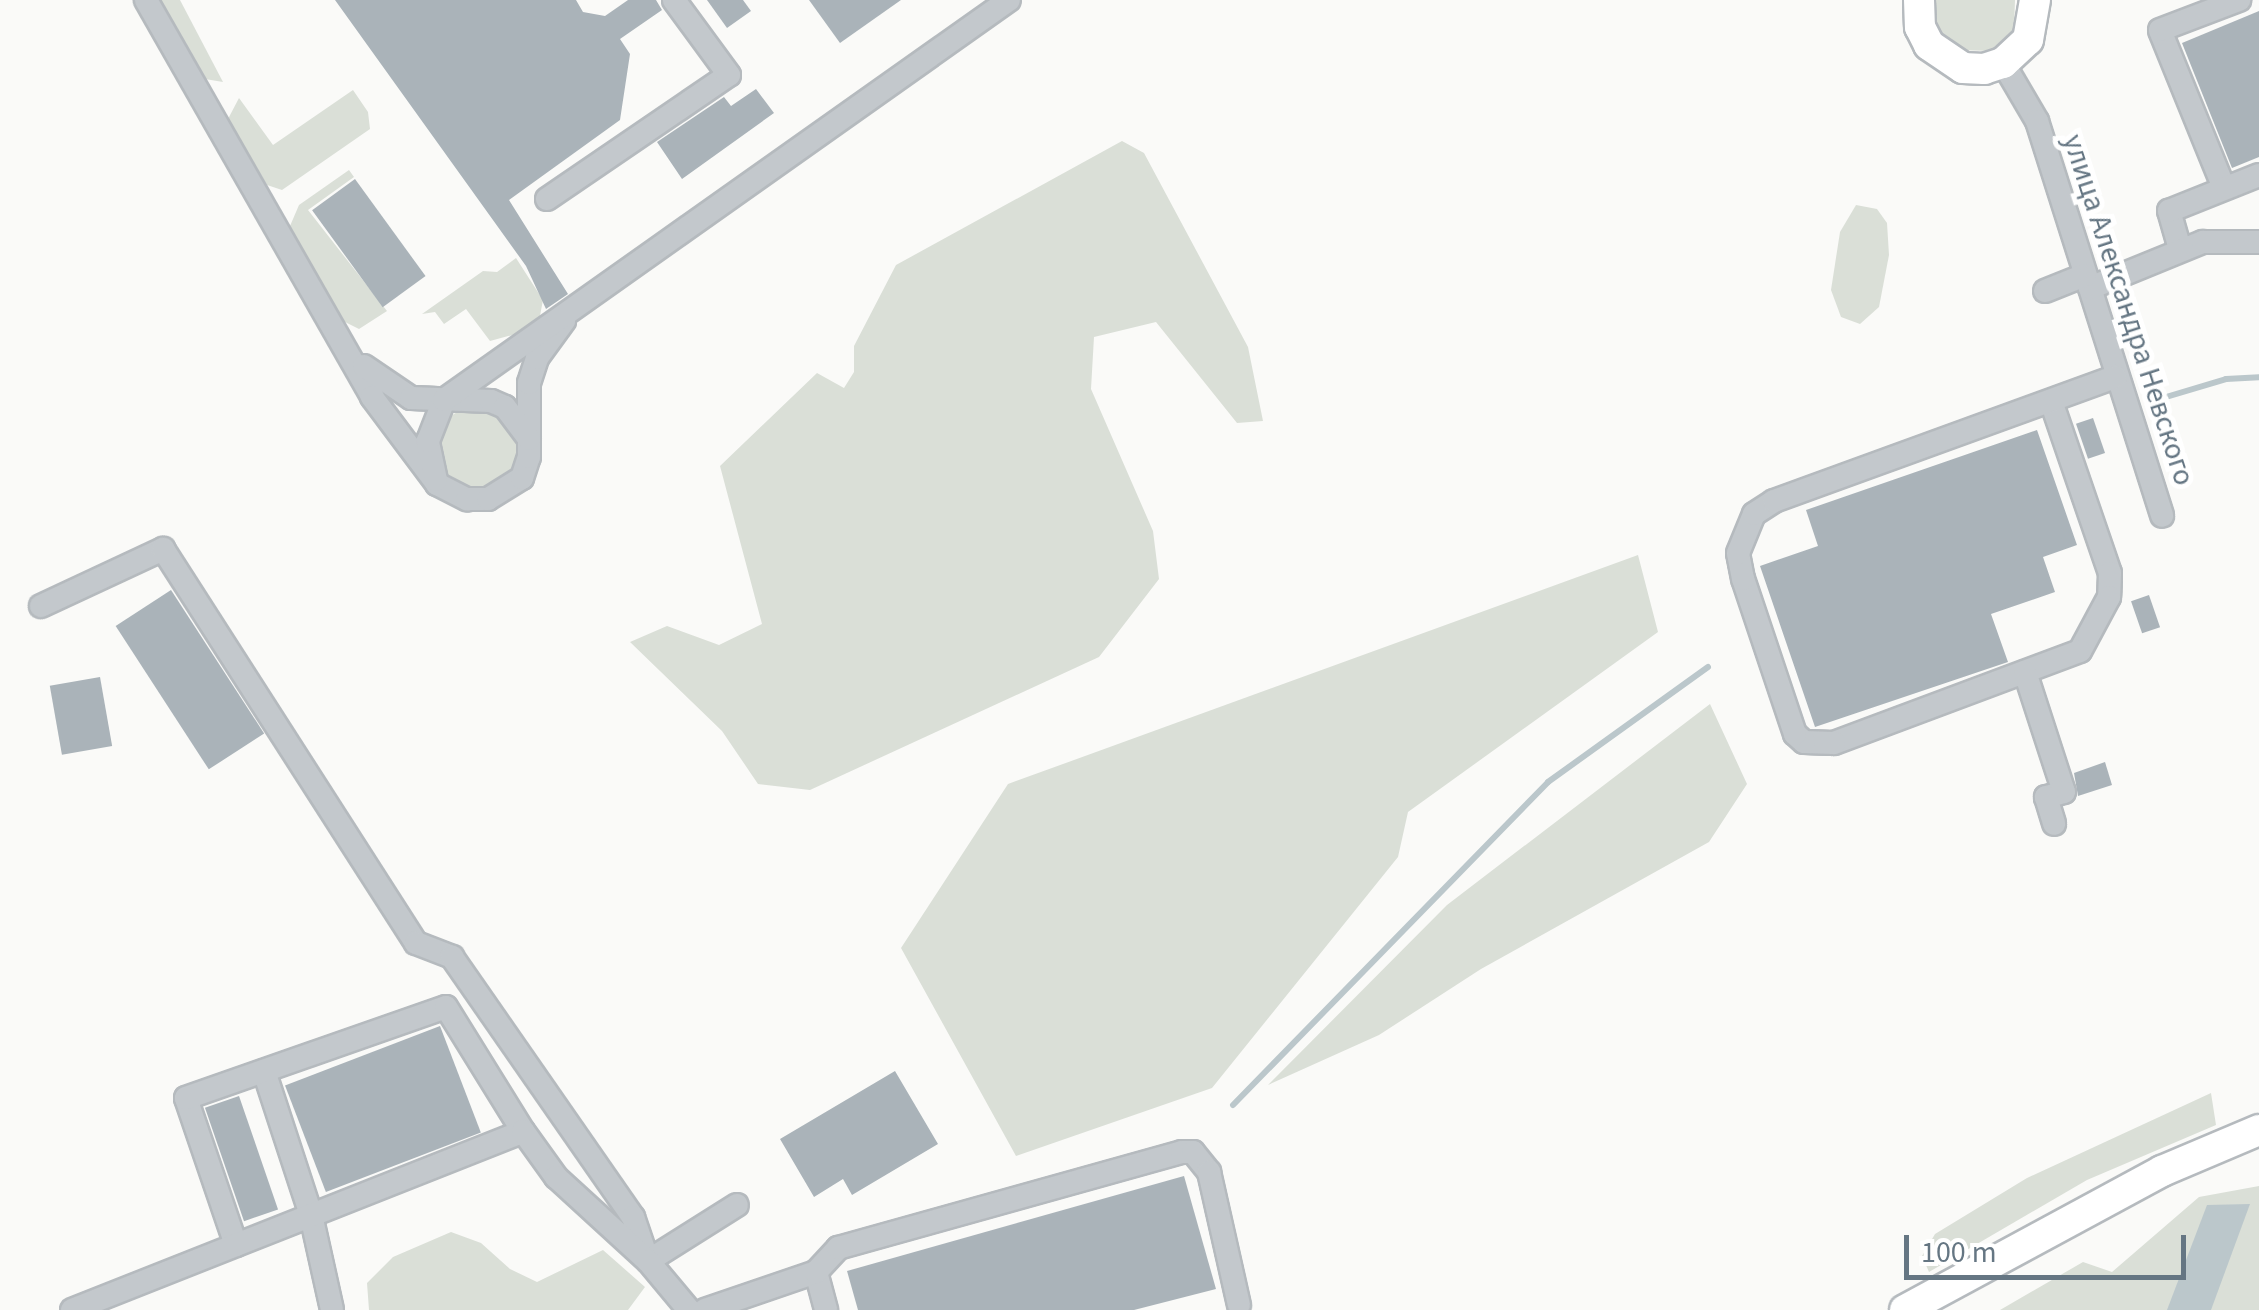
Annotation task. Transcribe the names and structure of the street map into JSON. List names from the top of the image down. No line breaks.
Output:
{"streets":{"street":["улица Александра Невского"]},"scale_bar":"100 m"}
